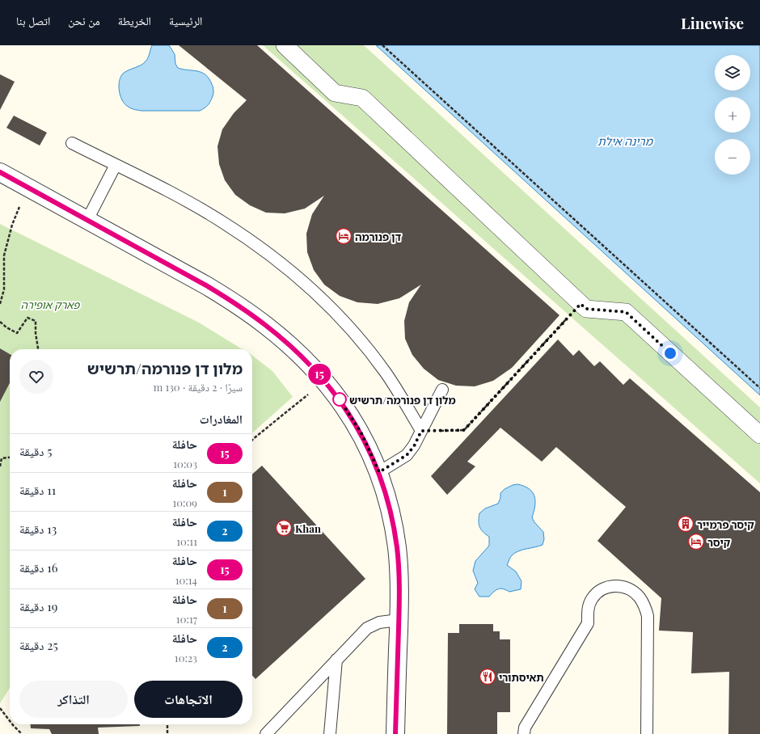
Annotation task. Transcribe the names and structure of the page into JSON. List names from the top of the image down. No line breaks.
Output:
{"water":["מרינה אילת"],"parks":["פארק אופירה"],"places":{"hotel":["דן פנורמה","קיסר"],"other":["מלון דן פנורמה/תרשיש"],"building":["קיסר פרמייר"],"supermarket":["Khan"],"restaurant":["תאיסתורי"]},"lines":["bus line 15"],"page":{"header":"Linewise","nav":["الرئيسية","الخريطة","من نحن","اتصل بنا"],"on_map":"15","map_buttons":["+","−"],"heading":[["מלון דן פנורמה/תרשיש","سيرًا · 2 دقيقة · 130 m"],"المغادرات"],"list":[{"mark":"15","name":"حافلة","note":"10:03","value":"5 دقيقة"},{"mark":"1","name":"حافلة","note":"10:09","value":"11 دقيقة"},{"mark":"2","name":"حافلة","note":"10:11","value":"13 دقيقة"},{"mark":"15","name":"حافلة","note":"10:14","value":"16 دقيقة"},{"mark":"1","name":"حافلة","note":"10:17","value":"19 دقيقة"},{"mark":"2","name":"حافلة","note":"10:23","value":"25 دقيقة"}],"buttons":["الاتجاهات","التذاكر"]}}
